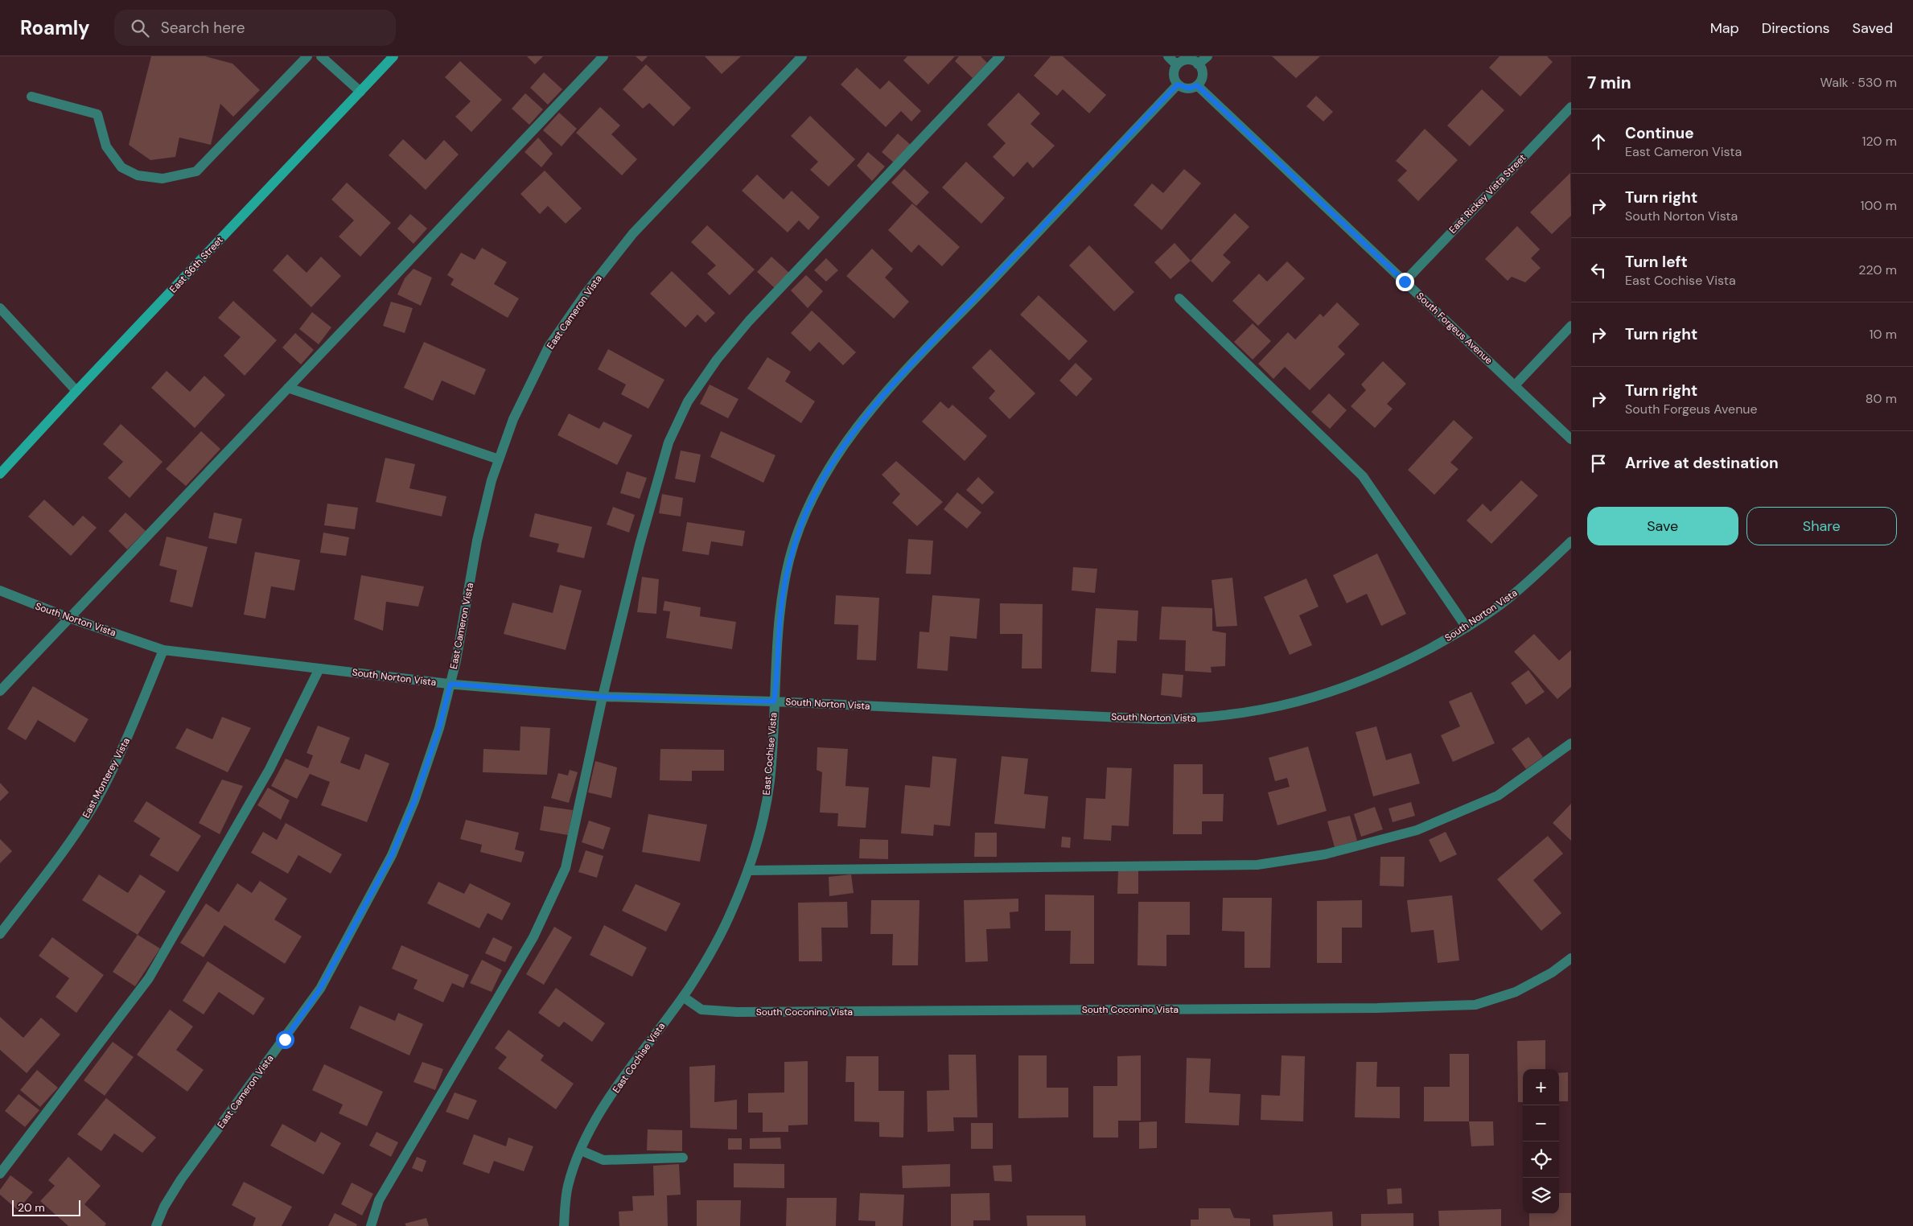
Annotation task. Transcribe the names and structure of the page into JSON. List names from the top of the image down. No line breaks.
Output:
{"streets":{"main road":["East 36th Street"],"street":["East Rickey Vista Street","East Cameron Vista","South Forgeus Avenue","South Norton Vista","East Cochise Vista","East Monterey Vista","South Coconino Vista"]},"crossings":[["East Rickey Vista Street","South Forgeus Avenue"],["East Cameron Vista","South Norton Vista"],["South Forgeus Avenue","East Cochise Vista"],["South Norton Vista","East Cochise Vista"],["South Norton Vista","East Monterey Vista"],["East Cochise Vista","South Coconino Vista"]],"scale_bar":"20 m","page":{"header":"Roamly","search":"Search here","nav":["Map","Directions","Saved"],"heading":["7 min","Walk · 530 m"],"list":[["Continue","East Cameron Vista","120 m"],["Turn right","South Norton Vista","100 m"],["Turn left","East Cochise Vista","220 m"],["Turn right","10 m"],["Turn right","South Forgeus Avenue","80 m"],"Arrive at destination"],"buttons":["Save","Share"],"map_buttons":["+","−"],"scale":"20 m"}}
